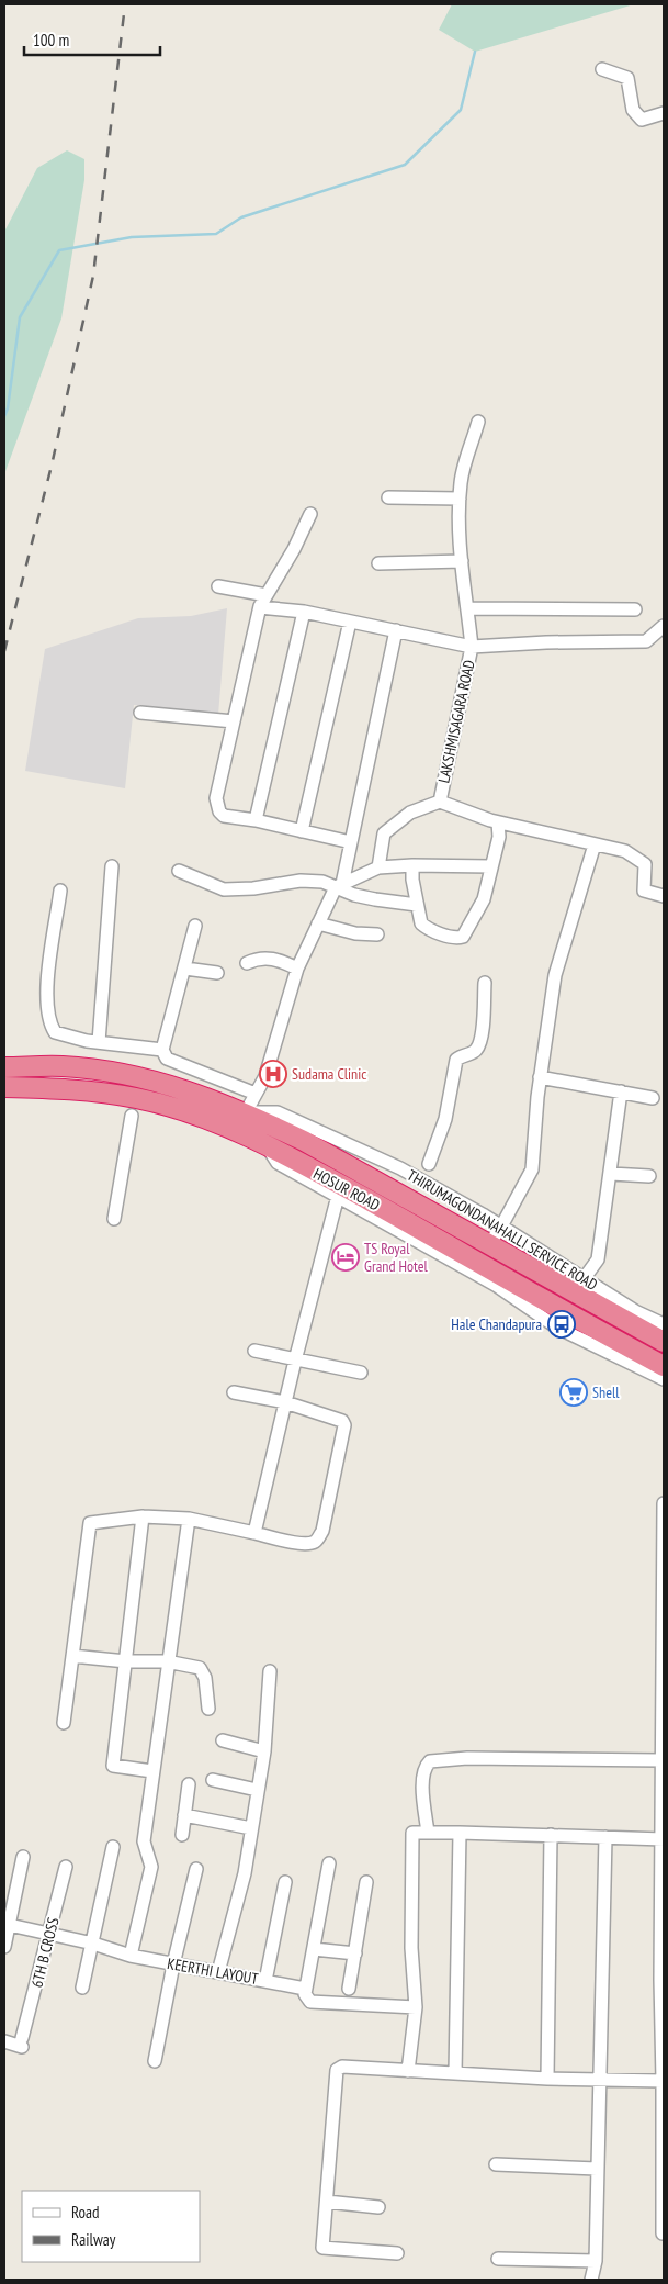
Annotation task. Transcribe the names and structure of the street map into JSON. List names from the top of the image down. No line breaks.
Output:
{"streets":{"highway":["HOSUR ROAD"],"street":["LAKSHMISAGARA ROAD","THIRUMAGONDANAHALLI SERVICE ROAD","6TH B CROSS","KEERTHI LAYOUT"]},"crossings":[["HOSUR ROAD","THIRUMAGONDANAHALLI SERVICE ROAD"],["6TH B CROSS","KEERTHI LAYOUT"]],"places":{"hospital":["Sudama Clinic"],"hotel":["TS Royal Grand Hotel"],"bus stop":["Hale Chandapura"],"supermarket":["Shell"]},"legend":["Road","Railway"],"scale_bar":"100 m"}
